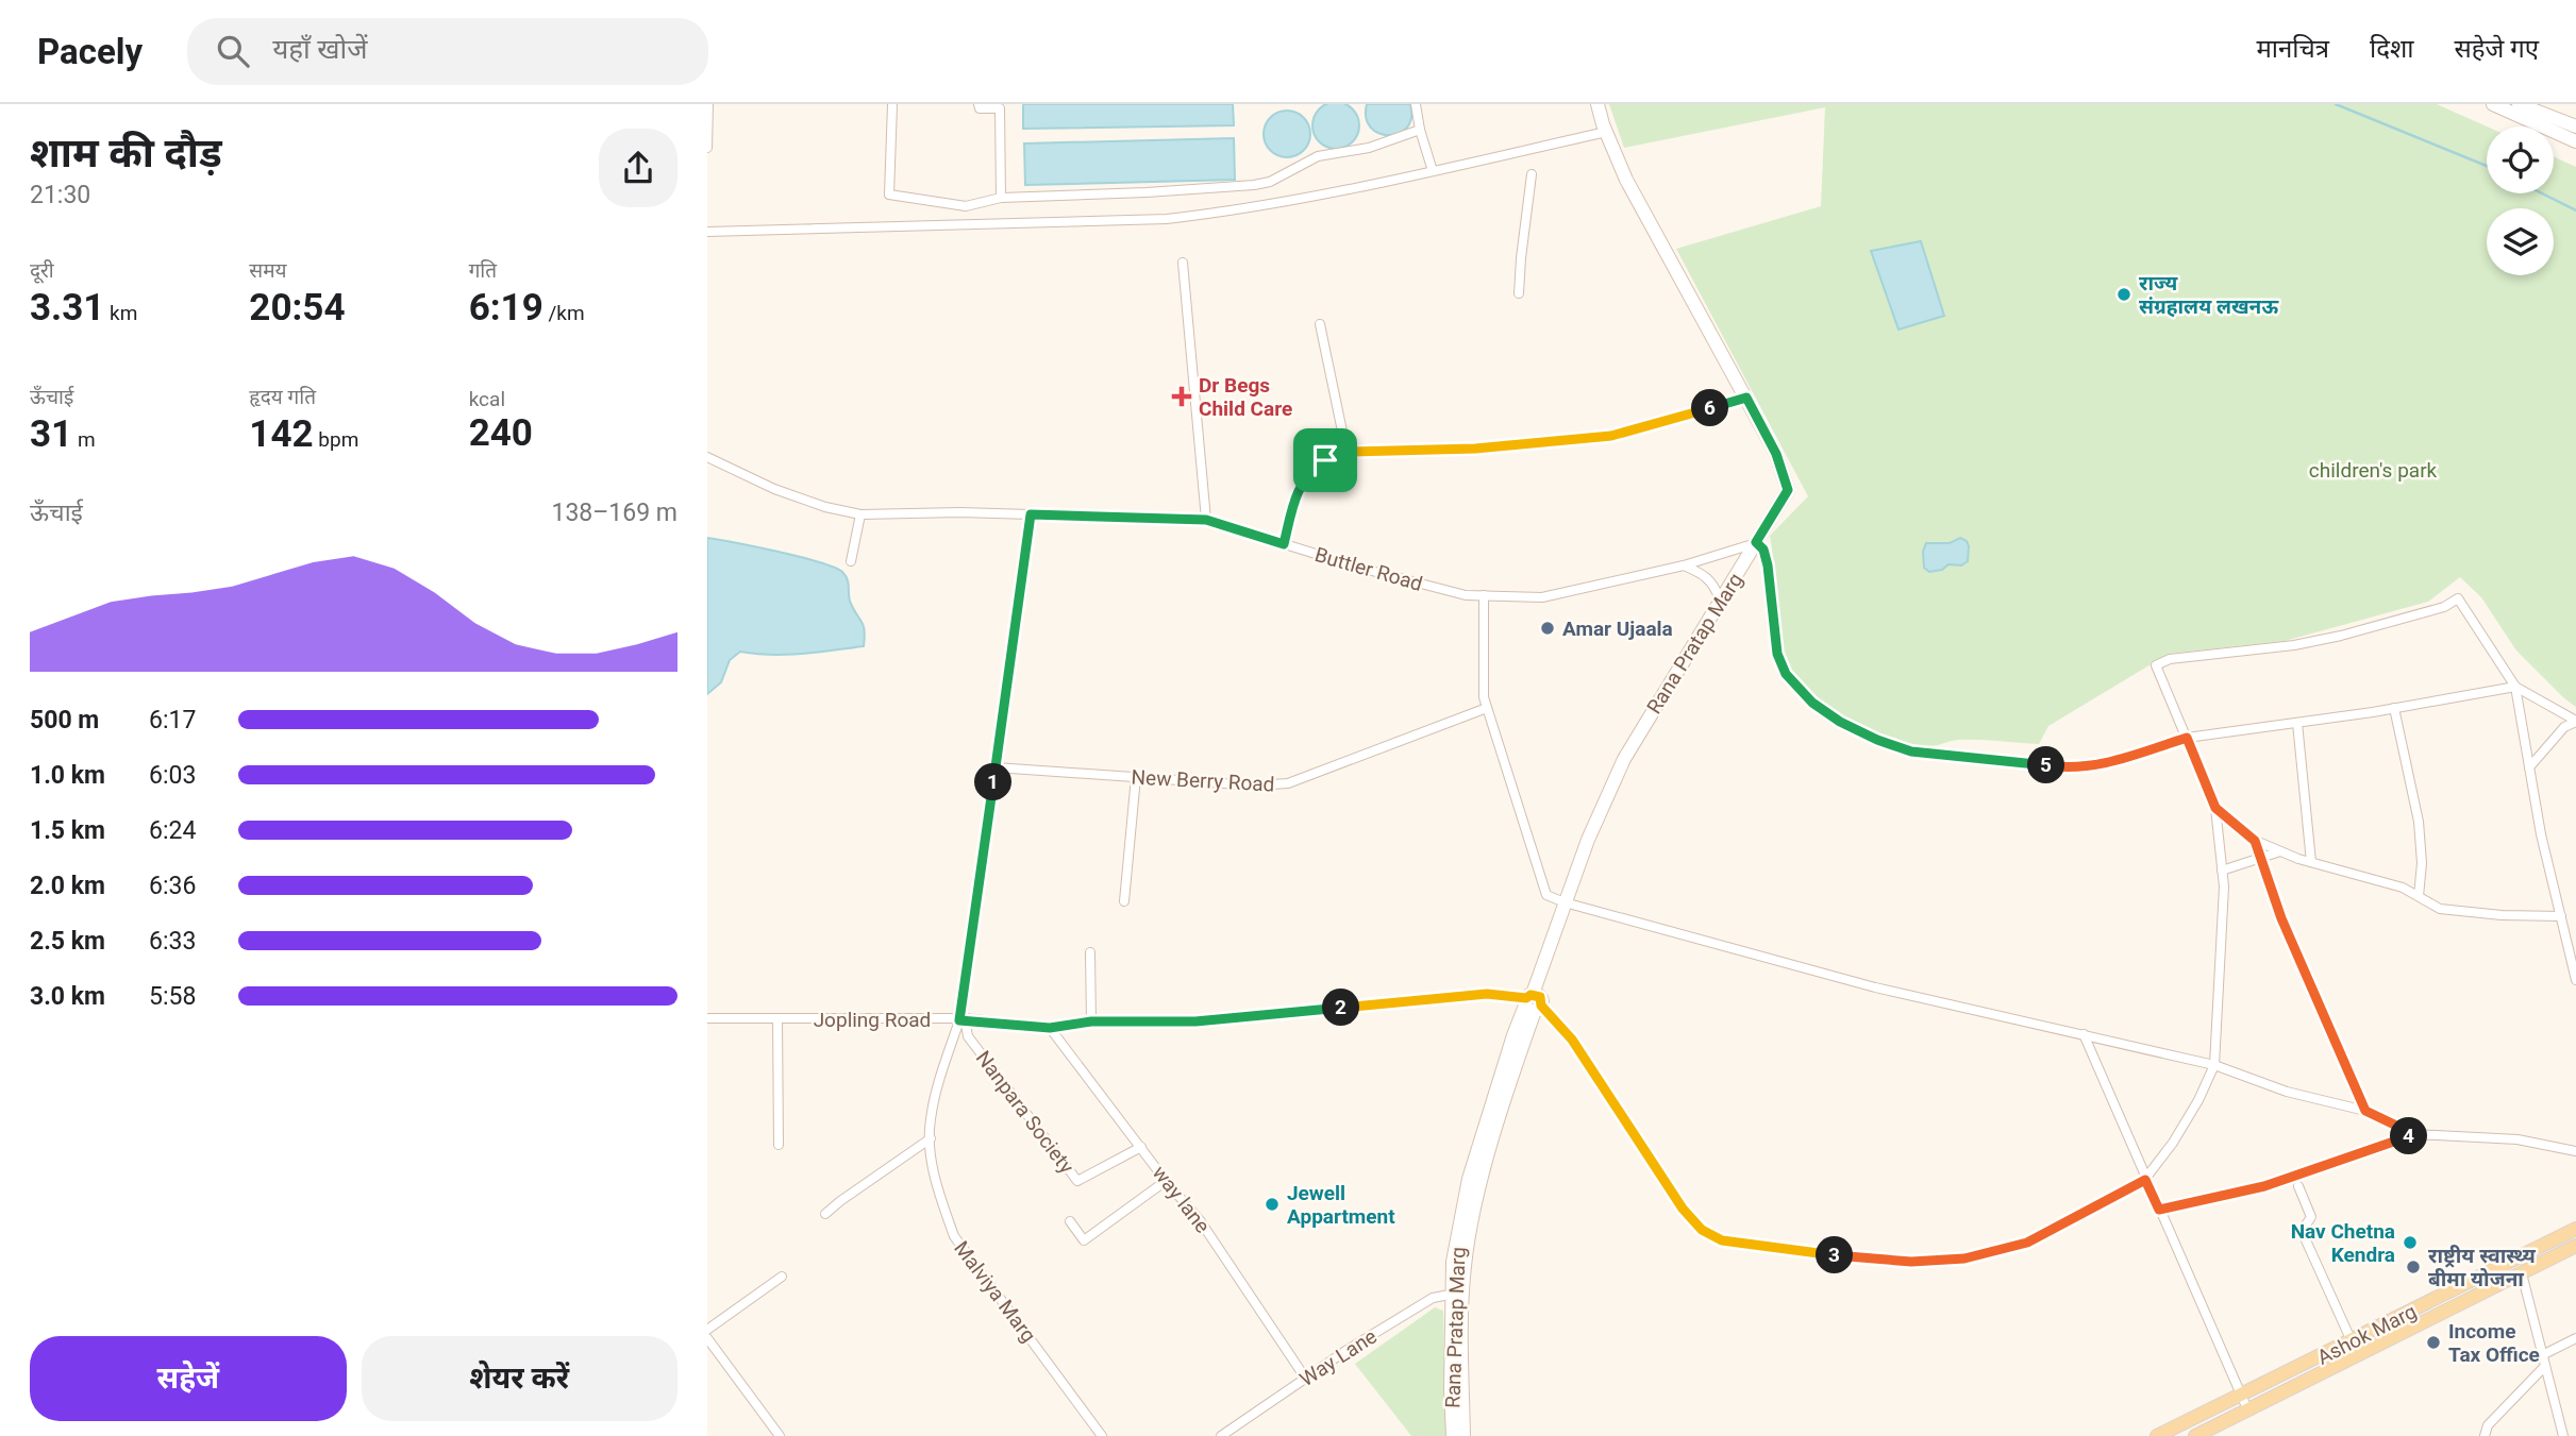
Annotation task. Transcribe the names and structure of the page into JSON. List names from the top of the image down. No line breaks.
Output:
{"streets":{"main road":["Ashok Marg"],"street":["Buttler Road","Rana Pratap Marg","New Berry Road","Jopling Road","Nanpara Society","way lane","Malviya Marg","Way Lane"]},"crossings":[["Buttler Road","Rana Pratap Marg"],["Buttler Road","Malviya Marg"],["Rana Pratap Marg","Jopling Road"],["Rana Pratap Marg","Way Lane"],["New Berry Road","Malviya Marg"],["Jopling Road","Nanpara Society"],["Jopling Road","way lane"],["Jopling Road","Malviya Marg"],["Nanpara Society","way lane"],["Nanpara Society","Malviya Marg"],["way lane","Way Lane"]],"parks":["children's park"],"places":{"other":["राज्य संग्रहालय लखनऊ","Amar Ujaala","Jewell Appartment","Nav Chetna Kendra","राष्ट्रीय स्वास्थ्य बीमा योजना","Income Tax Office"],"health":["Dr Begs Child Care"]},"page":{"header":"Pacely","search":"यहाँ खोजें","nav":["मानचित्र","दिशा","सहेजे गए"],"heading":["शाम की दौड़","21:30"],"stats":[["दूरी","3.31 km"],["समय","20:54"],["गति","6:19 /km"],["ऊँचाई","31 m"],["हृदय गति","142 bpm"],["kcal","240"]],"pins":["6","5","1","2","4","3"],"chart":["ऊँचाई","138–169 m"],"list":[{"name":"500 m","note":"6:17"},{"name":"1.0 km","note":"6:03"},{"name":"1.5 km","note":"6:24"},{"name":"2.0 km","note":"6:36"},{"name":"2.5 km","note":"6:33"},{"name":"3.0 km","note":"5:58"}],"buttons":["सहेजें","शेयर करें"]}}
